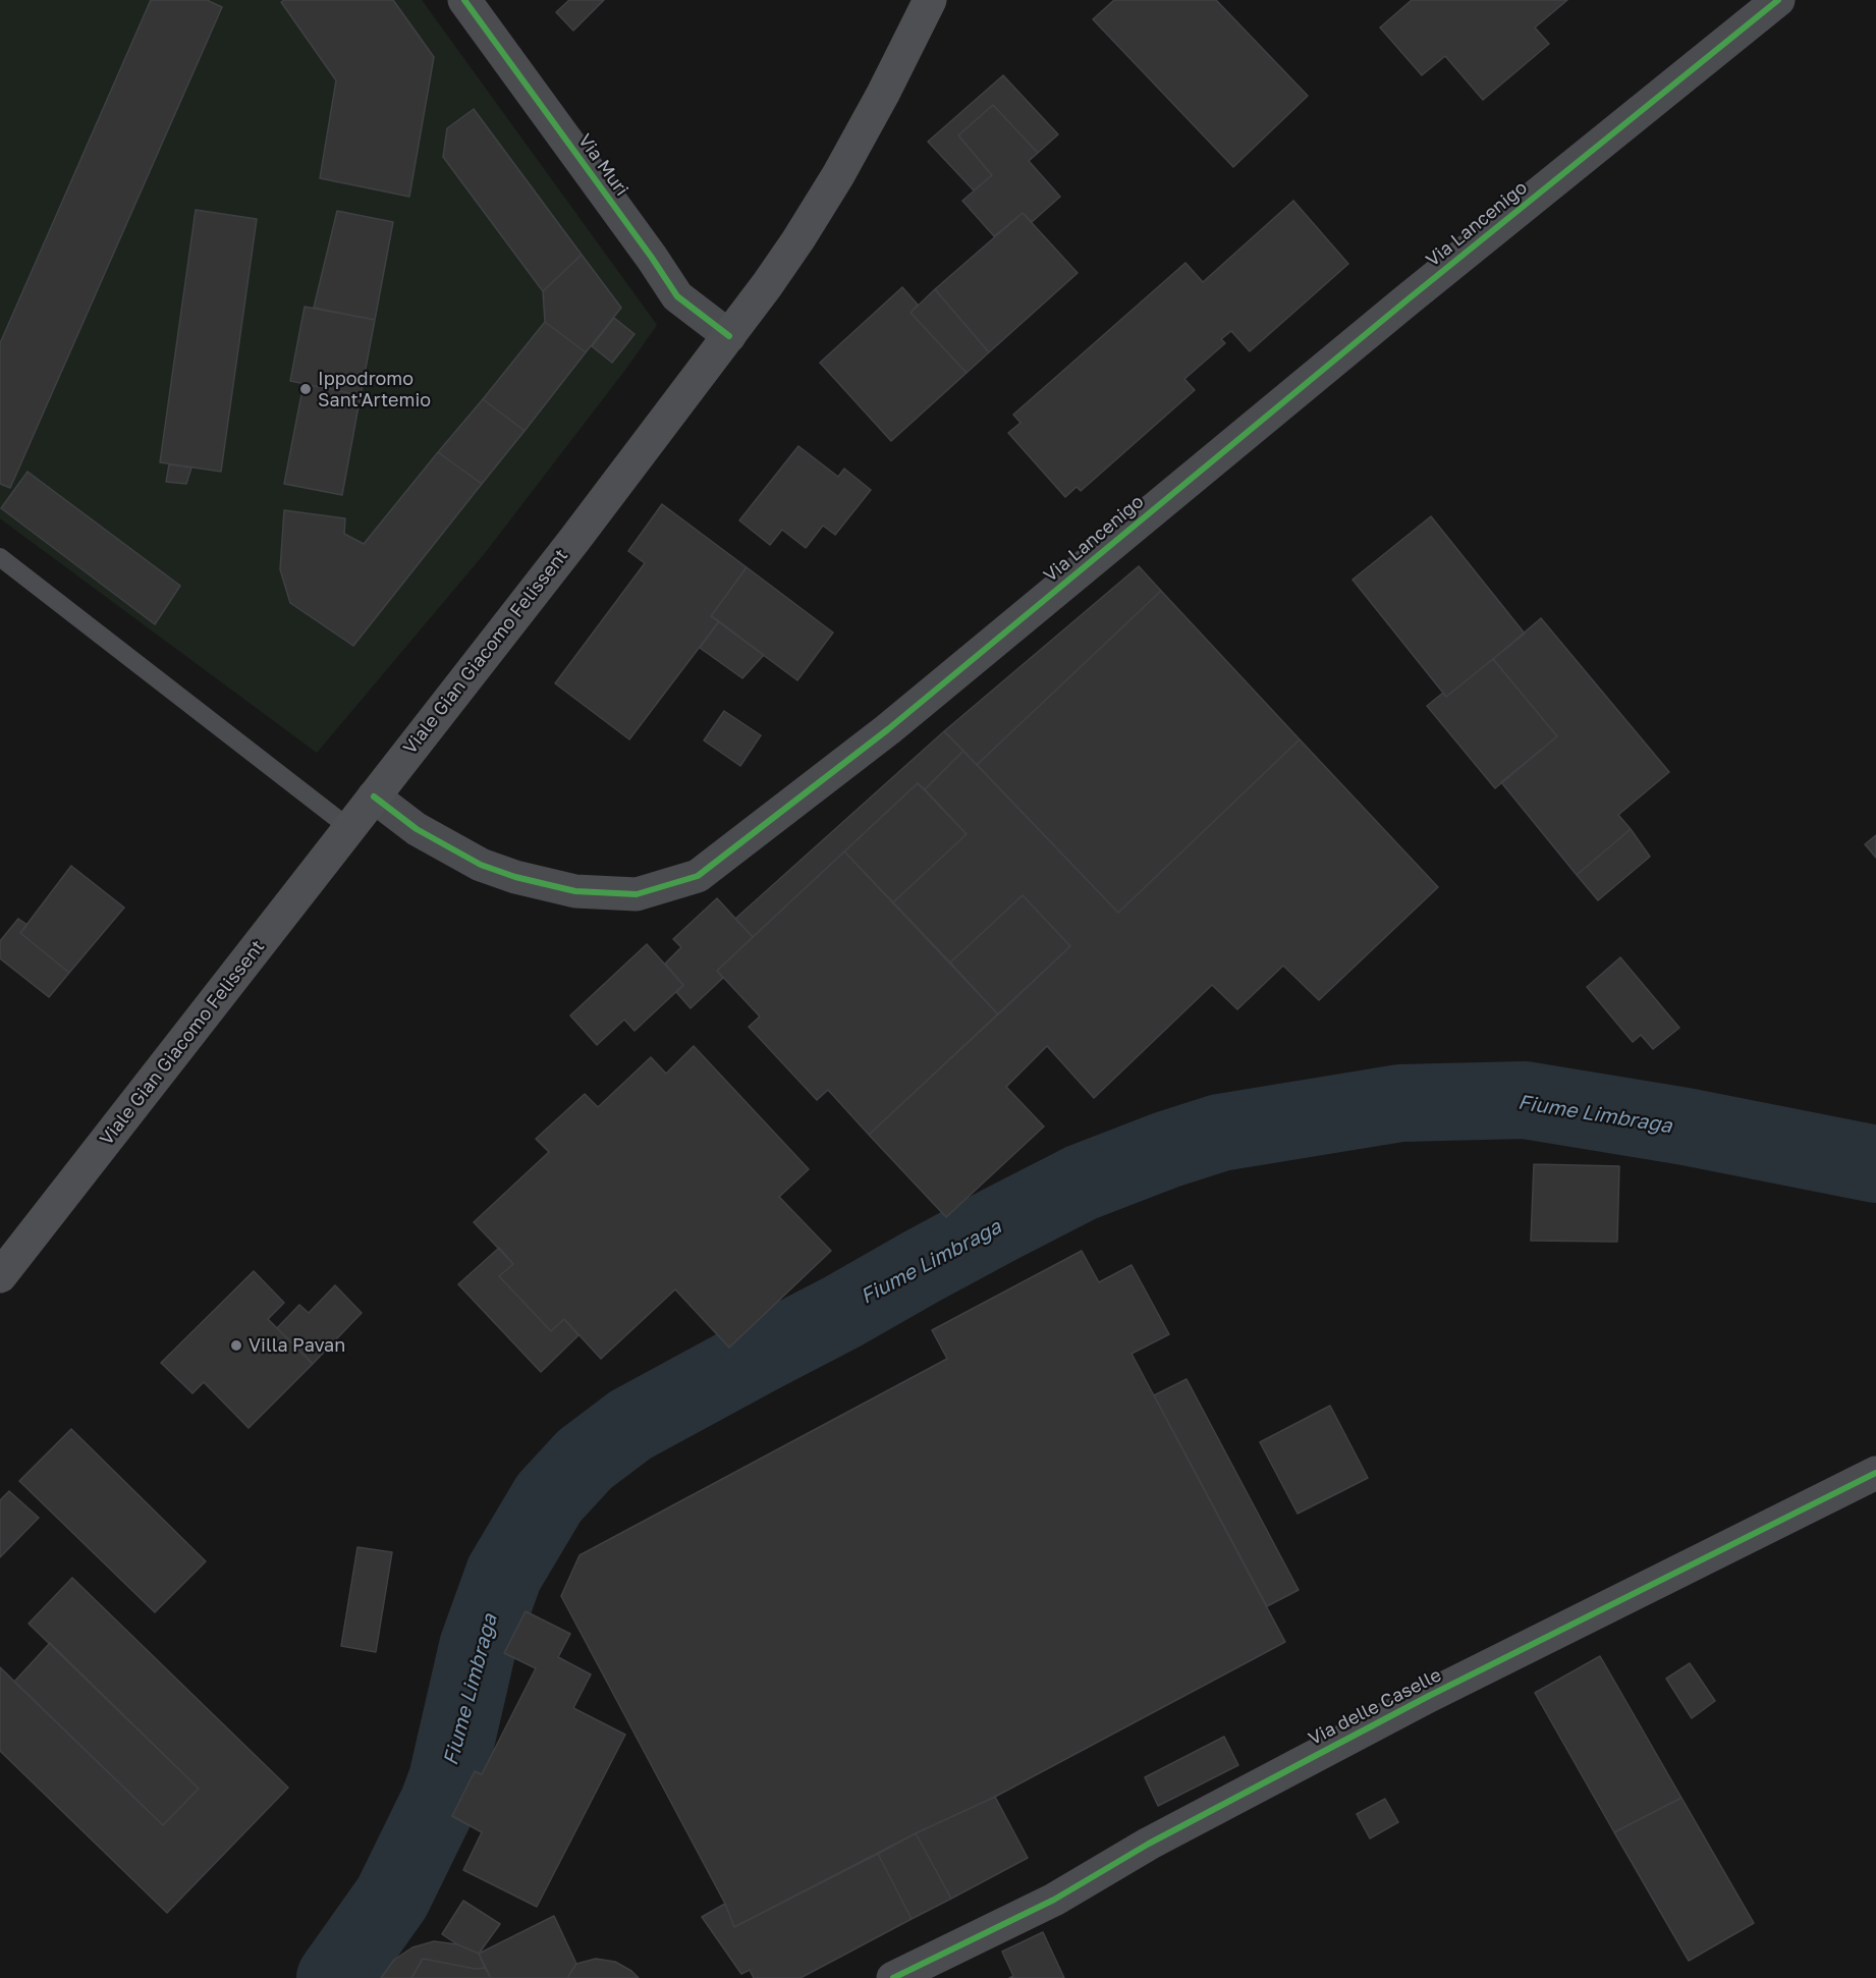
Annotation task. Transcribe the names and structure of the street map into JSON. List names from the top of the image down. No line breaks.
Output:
{"streets":{"main road":["Viale Gian Giacomo Felissent"],"street":["Via Muri","Via Lancenigo","Via delle Caselle"]},"crossings":[["Via Muri","Viale Gian Giacomo Felissent"],["Via Lancenigo","Viale Gian Giacomo Felissent"]],"water":["Fiume Limbraga"],"places":["Ippodromo Sant'Artemio","Villa Pavan"]}
